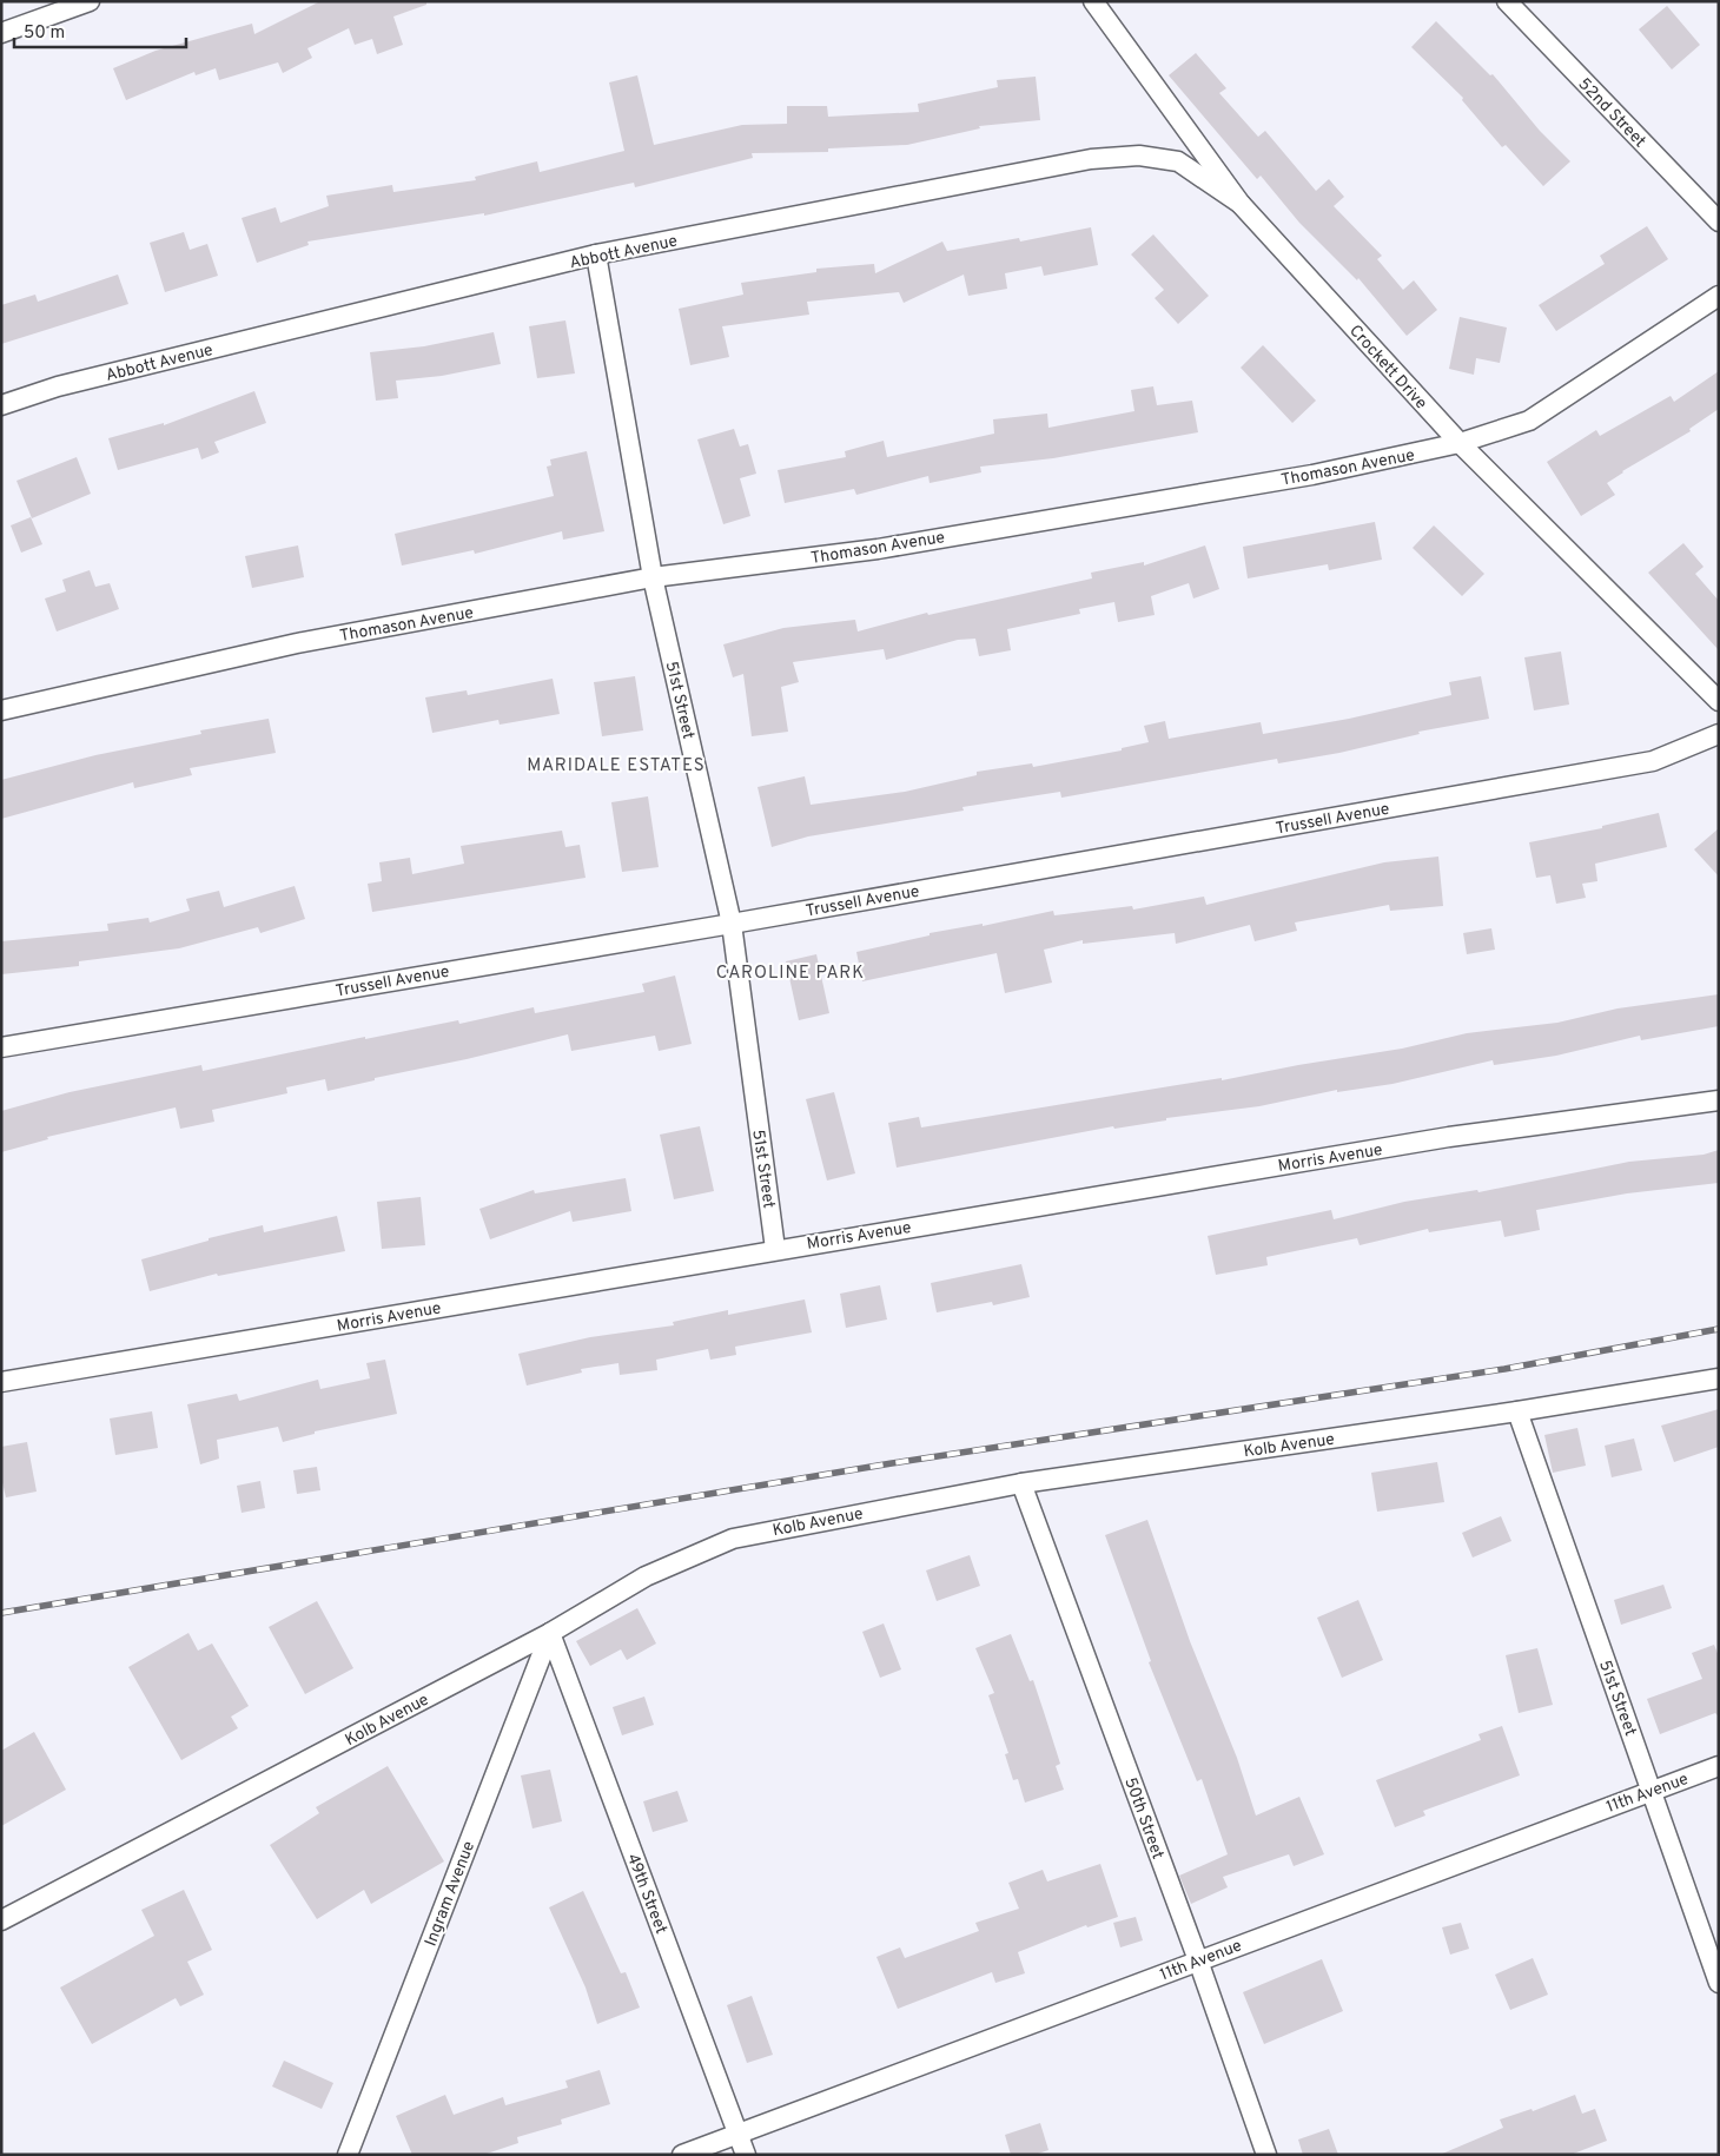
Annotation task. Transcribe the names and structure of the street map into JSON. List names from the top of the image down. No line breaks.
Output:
{"streets":{"street":["52nd Street","Abbott Avenue","Crockett Drive","Thomason Avenue","51st Street","Trussell Avenue","Morris Avenue","Kolb Avenue","11th Avenue","50th Street","Ingram Avenue","49th Street"]},"crossings":[["Abbott Avenue","Crockett Drive"],["Abbott Avenue","51st Street"],["Crockett Drive","Thomason Avenue"],["Thomason Avenue","51st Street"],["51st Street","Trussell Avenue"],["51st Street","Morris Avenue"],["51st Street","Kolb Avenue"],["51st Street","11th Avenue"],["Kolb Avenue","50th Street"],["Kolb Avenue","Ingram Avenue"],["Kolb Avenue","49th Street"],["11th Avenue","50th Street"],["11th Avenue","49th Street"],["Ingram Avenue","49th Street"]],"districts":["MARIDALE ESTATES","CAROLINE PARK"],"scale_bar":"50 m"}
